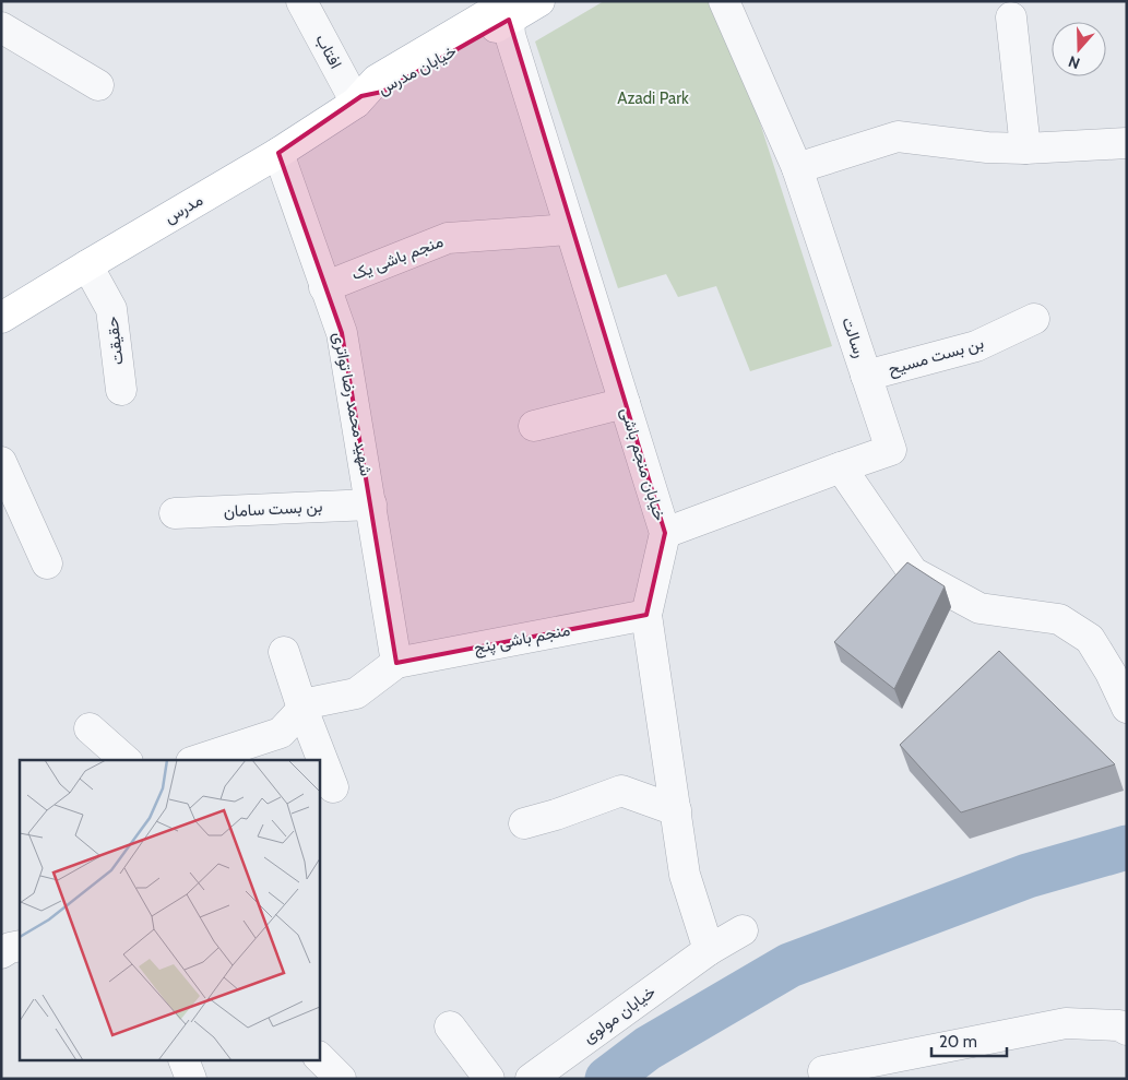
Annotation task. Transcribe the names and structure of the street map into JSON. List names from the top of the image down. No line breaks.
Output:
{"streets":{"main road":["خیابان مدرس","مدرس"],"street":["افتاب","منجم باشی یک","رسالت","حقیقت","بن بست مسیح","شهید محمد رضا تواتری","خیابان منجم باشی","بن بست سامان","منجم باشی پنج","خیابان مولوی"]},"crossings":[["افتاب","خیابان مدرس"],["افتاب","مدرس"],["خیابان مدرس","مدرس"],["خیابان مدرس","خیابان منجم باشی"],["مدرس","حقیقت"],["مدرس","شهید محمد رضا تواتری"],["منجم باشی یک","شهید محمد رضا تواتری"],["منجم باشی یک","خیابان منجم باشی"],["رسالت","بن بست مسیح"],["رسالت","خیابان منجم باشی"],["شهید محمد رضا تواتری","بن بست سامان"],["شهید محمد رضا تواتری","منجم باشی پنج"],["خیابان منجم باشی","منجم باشی پنج"],["خیابان منجم باشی","خیابان مولوی"]],"parks":["Azadi Park"],"scale_bar":"20 m","north":"bottom"}
